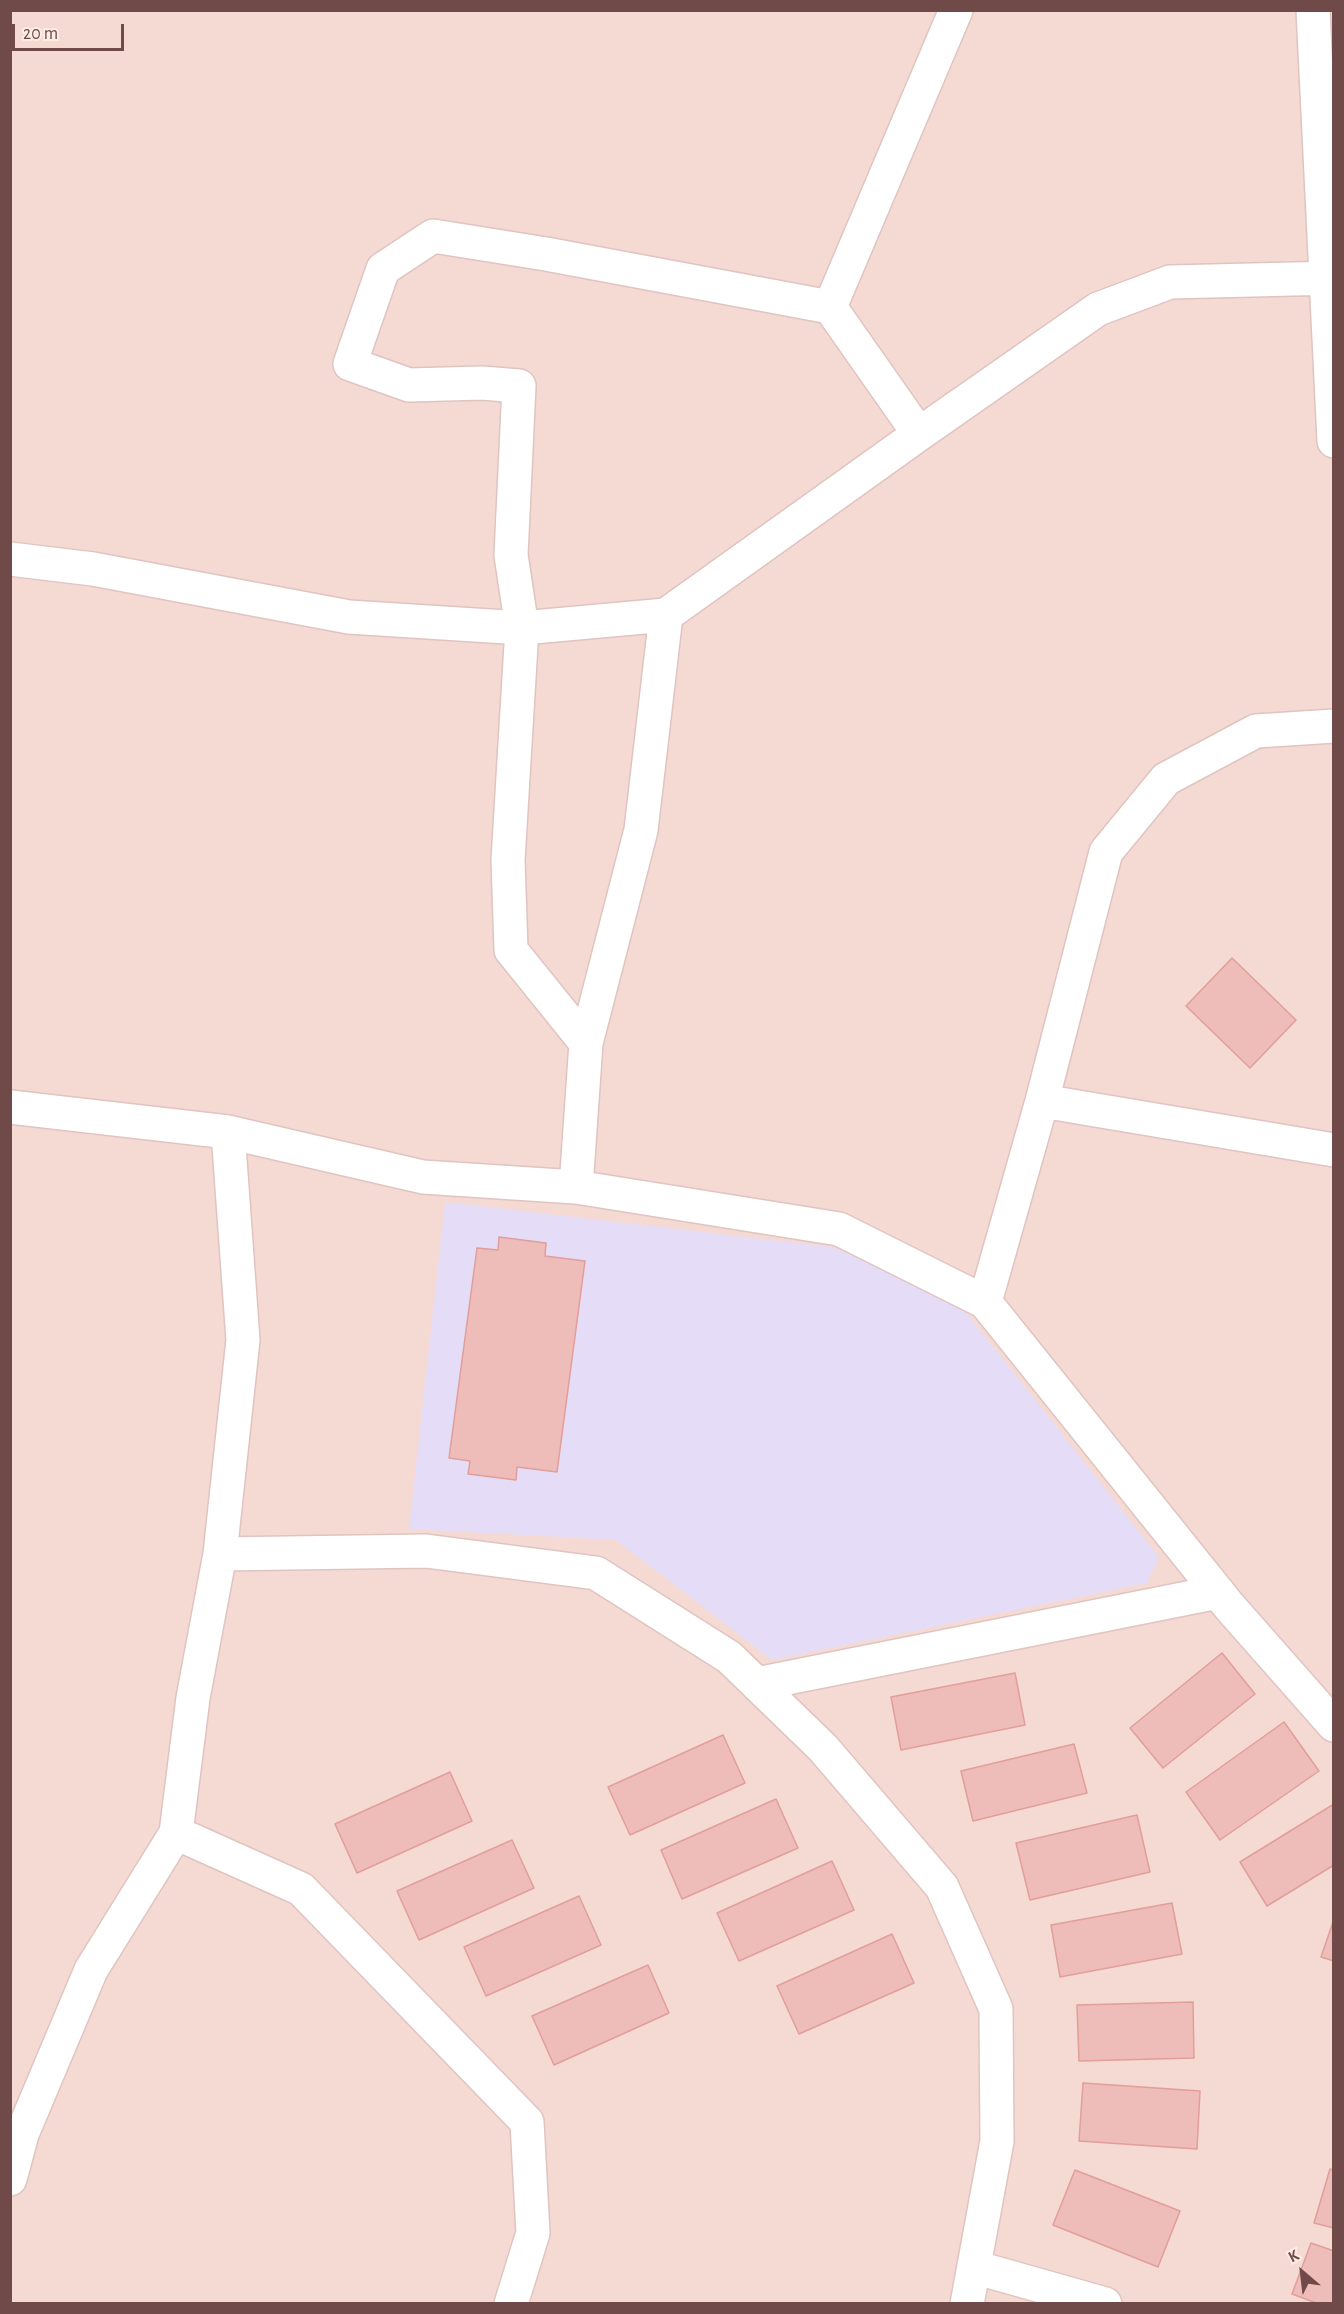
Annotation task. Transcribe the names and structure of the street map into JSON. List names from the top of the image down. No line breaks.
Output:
{"scale_bar":"20 m","north":"top left"}
